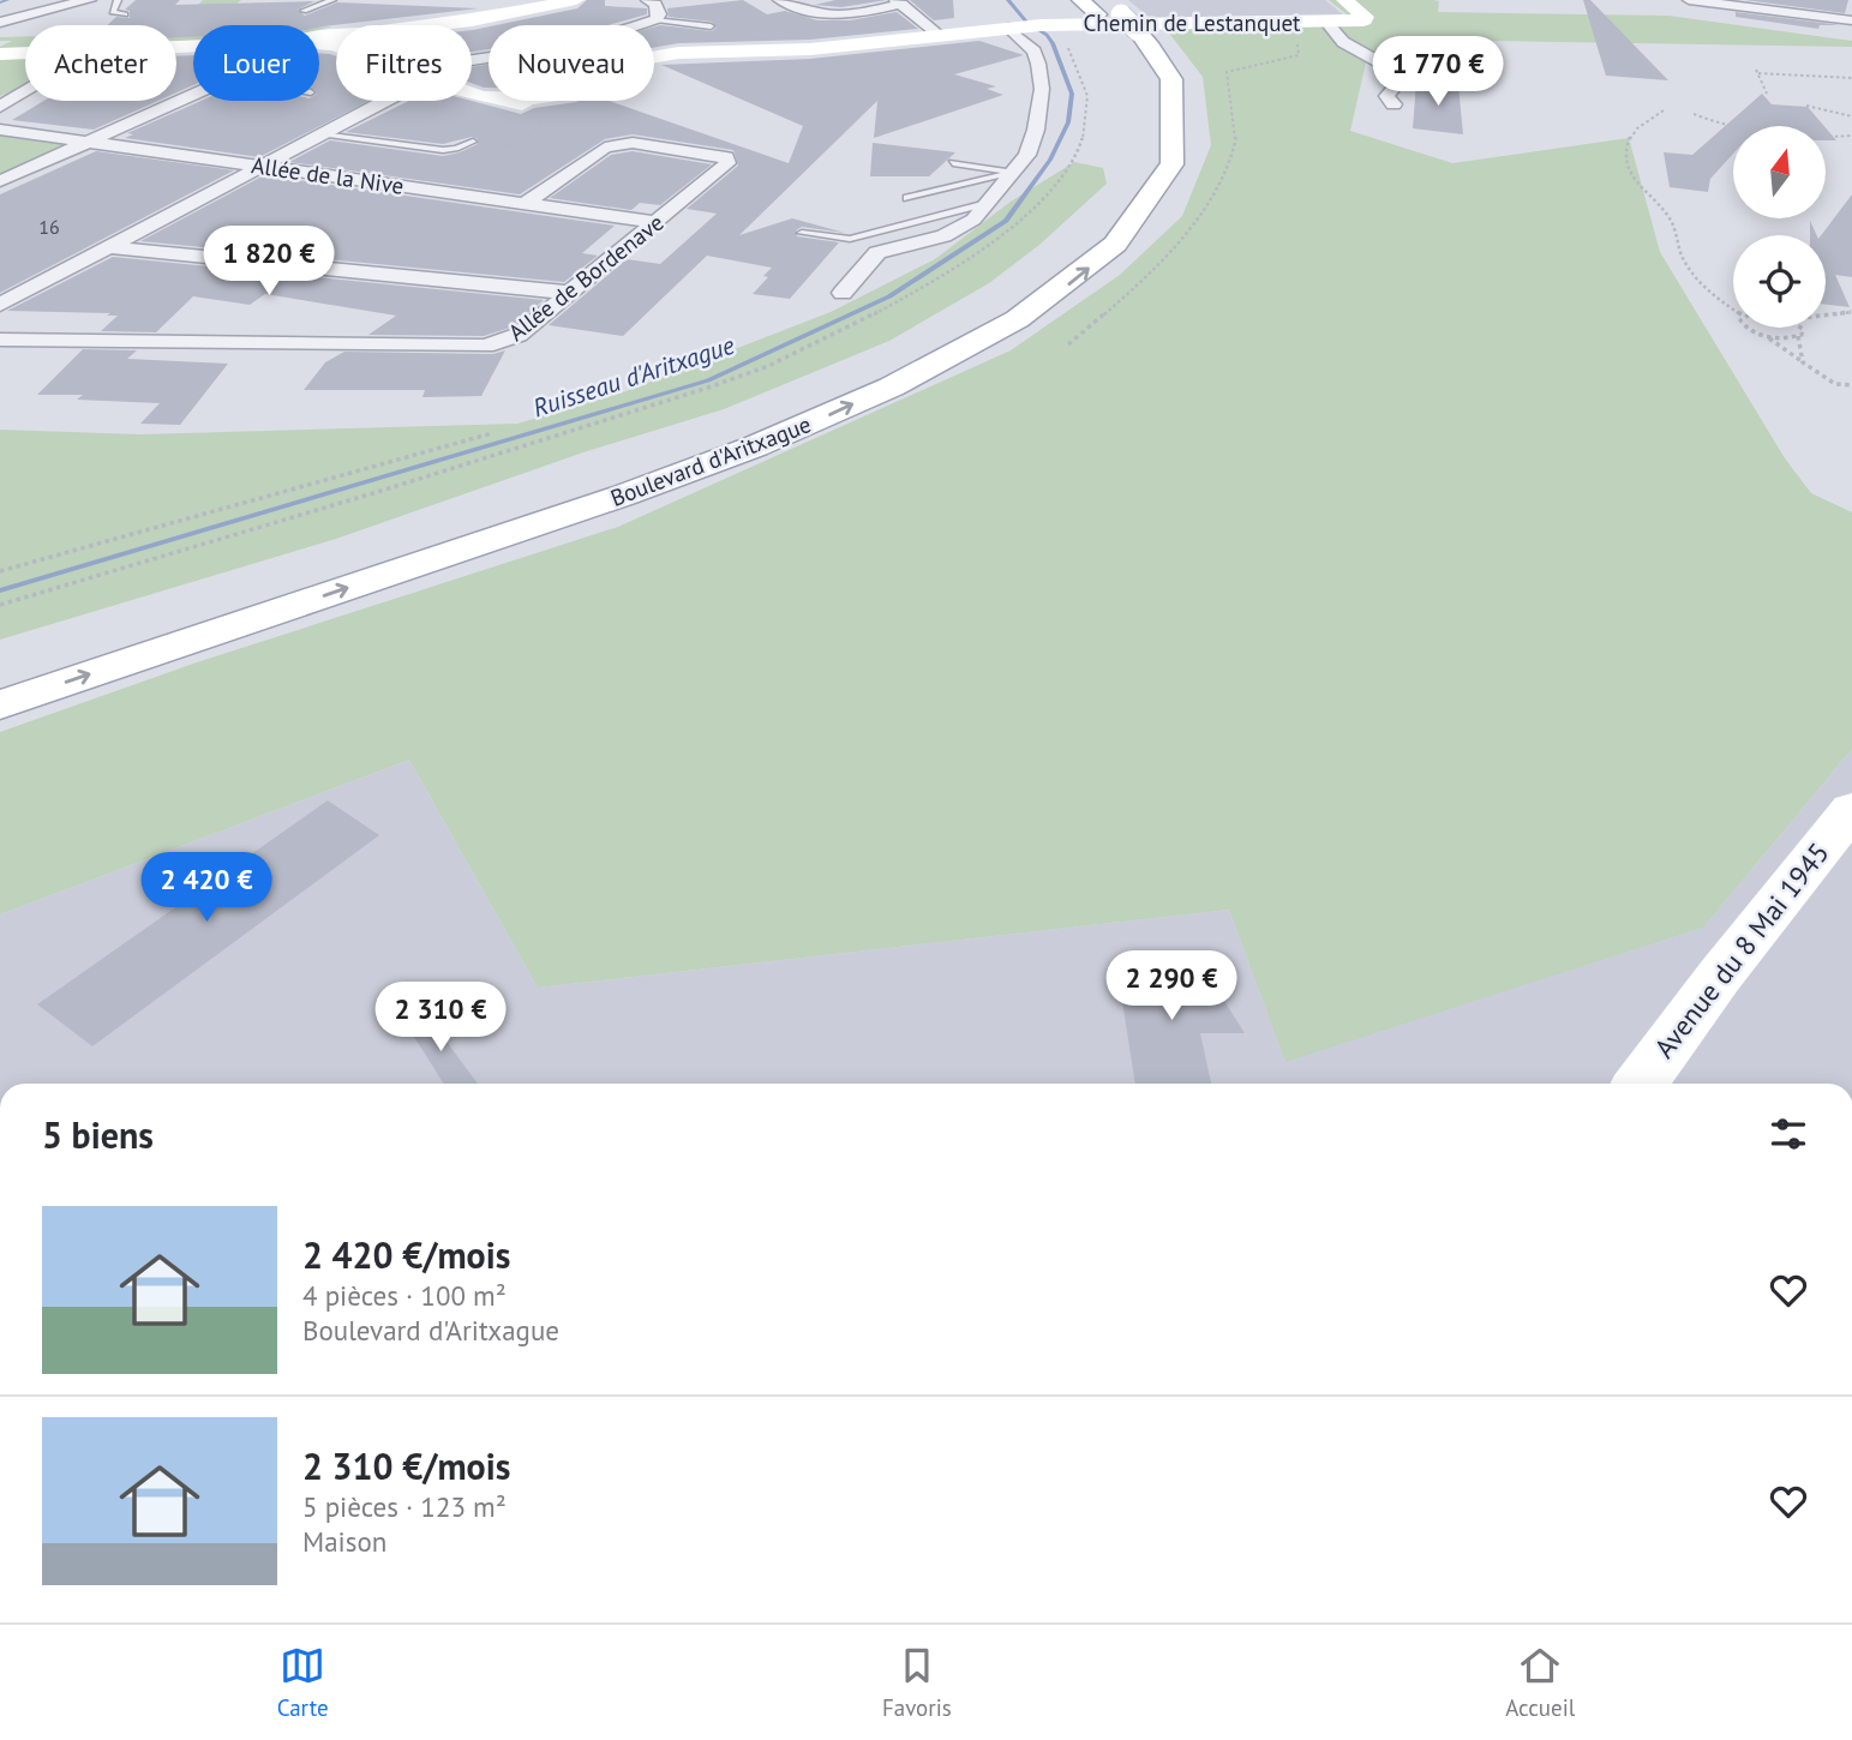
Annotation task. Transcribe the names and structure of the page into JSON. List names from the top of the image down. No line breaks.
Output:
{"streets":{"main road":["Chemin de Lestanquet","Boulevard d'Aritxague","Avenue du 8 Mai 1945"],"street":["Allée de la Nive","Allée de Bordenave"]},"crossings":[["Allée de la Nive","Allée de Bordenave"]],"water":["Ruisseau d'Aritxague"],"house_numbers":["16"],"north":"top","page":{"chip":["Acheter","Louer","Filtres","Nouveau"],"price":["1 770 €","1 820 €","2 420 €","2 290 €","2 310 €"],"heading":"5 biens","list":[{"name":"2 420 €/mois","note":"4 pièces · 100 m² · Boulevard d'Aritxague"},{"name":"2 310 €/mois","note":"5 pièces · 123 m² · Maison"}],"tabs":["Carte","Favoris","Accueil"]}}
